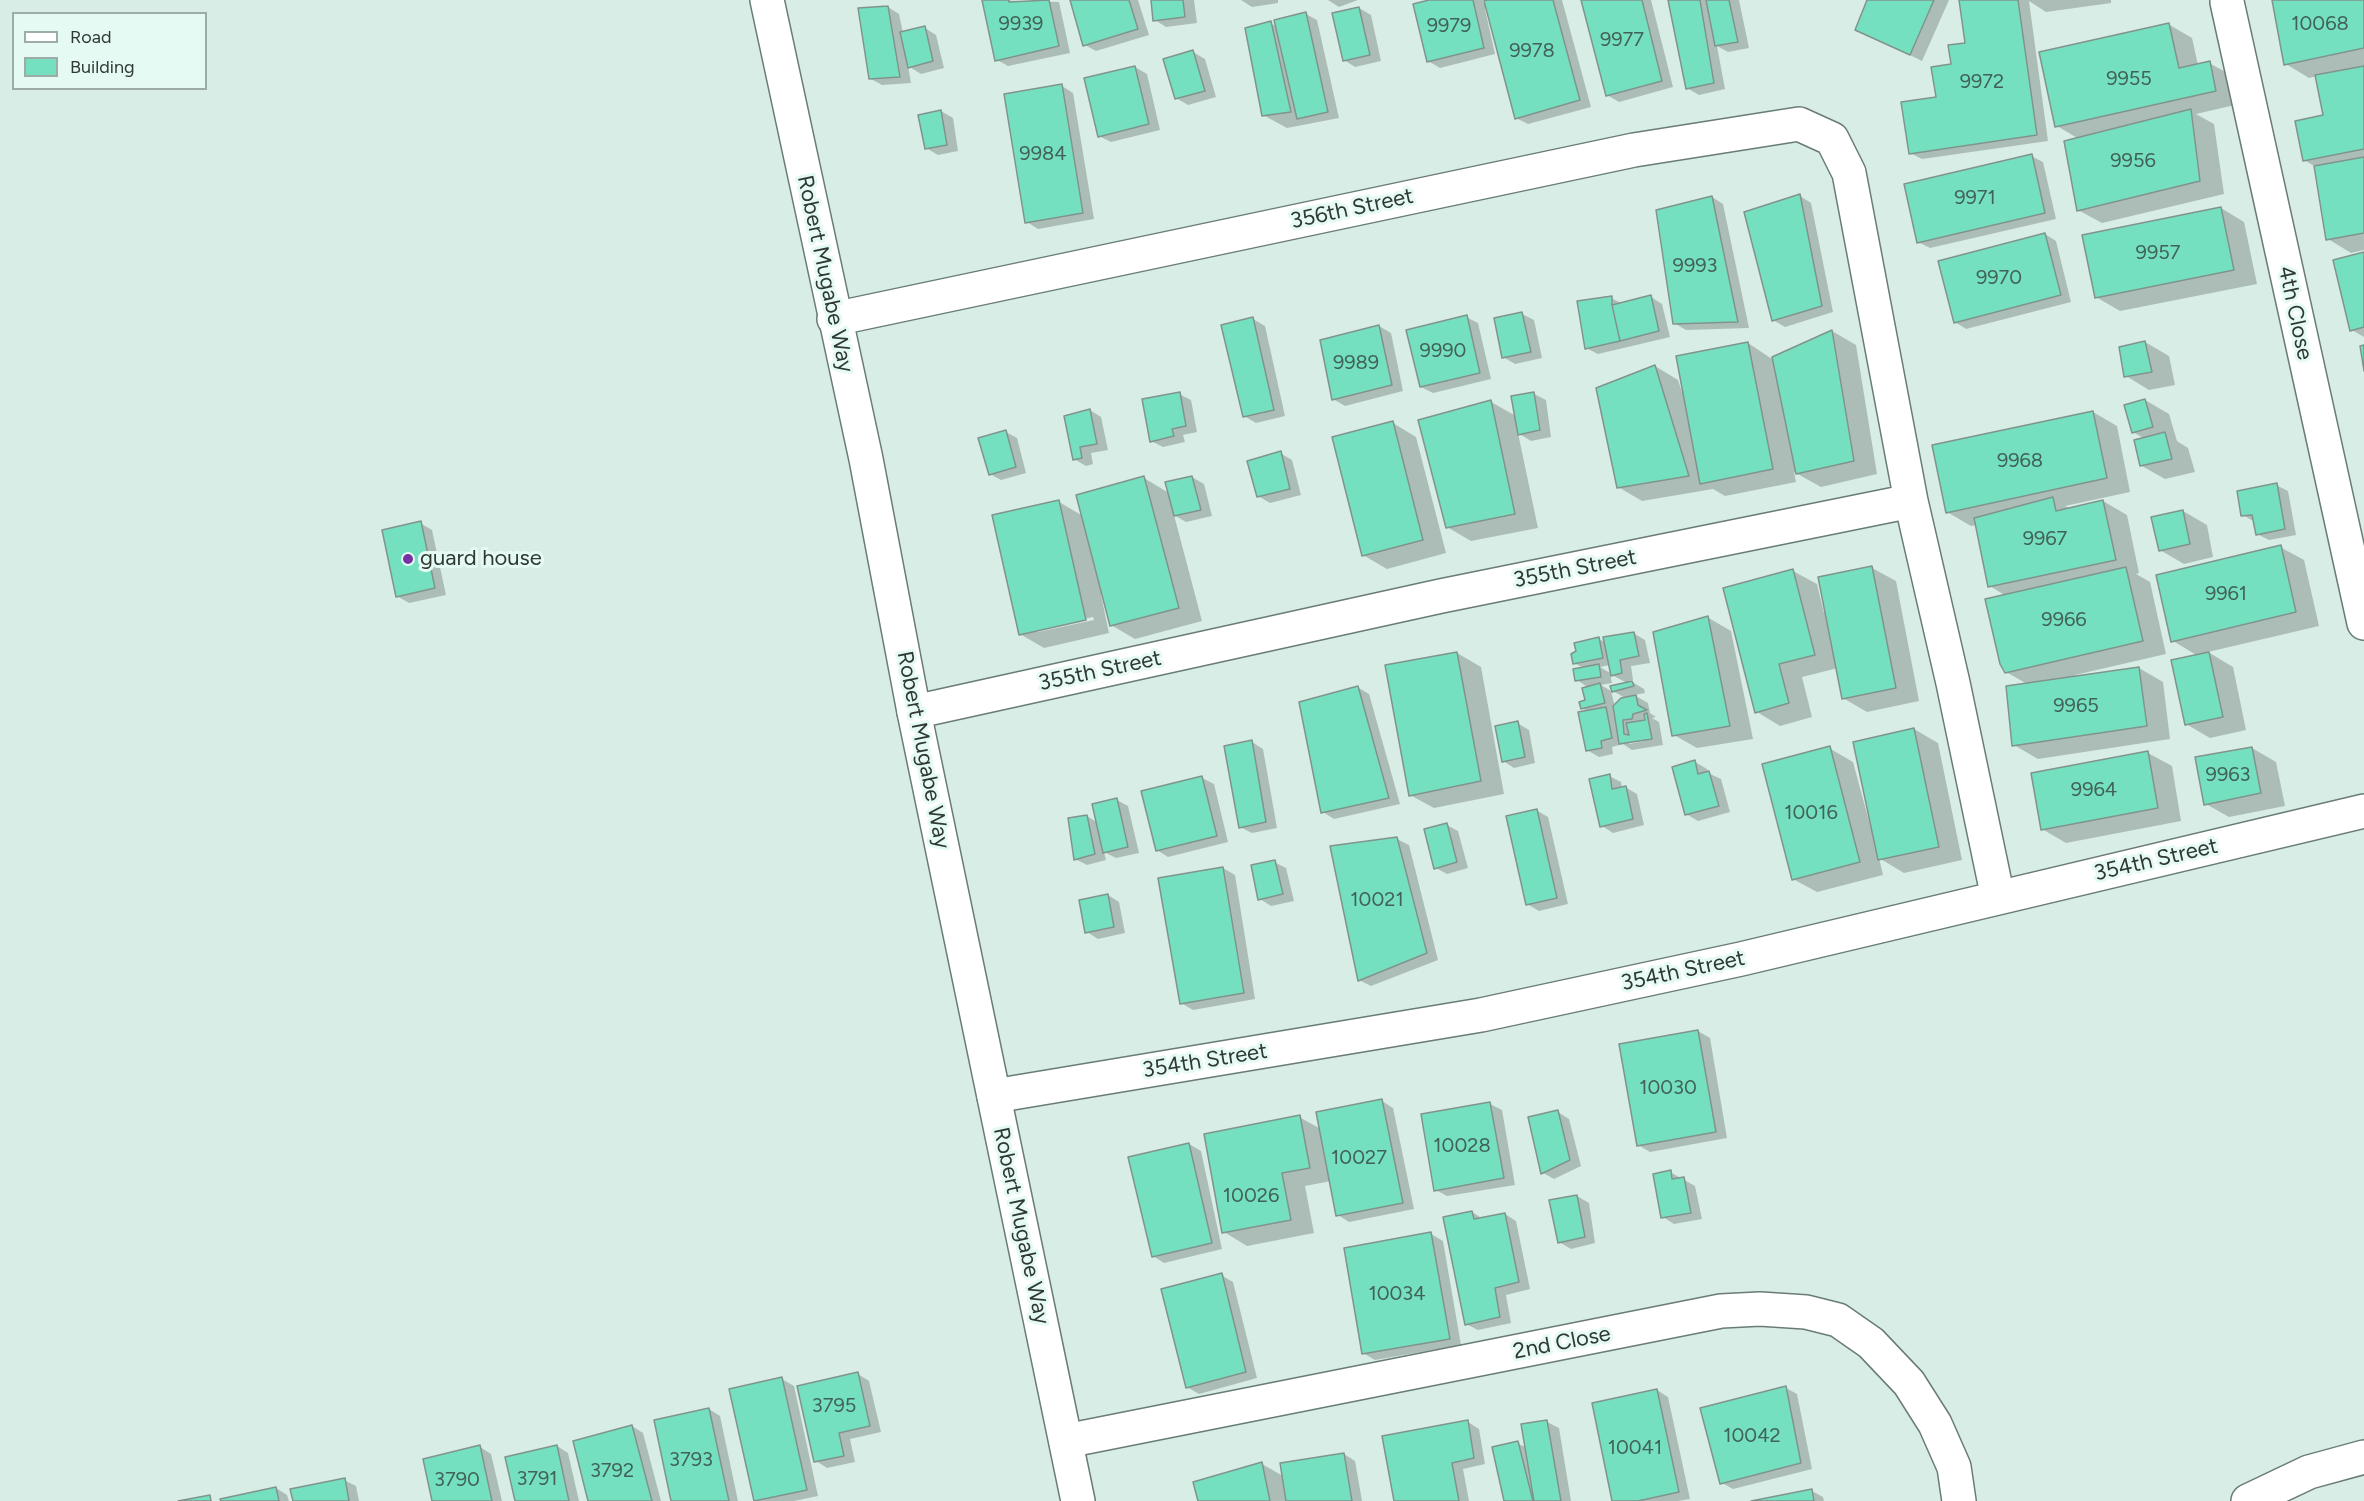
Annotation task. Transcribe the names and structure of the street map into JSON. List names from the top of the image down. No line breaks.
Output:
{"streets":{"street":["356th Street","Robert Mugabe Way","4th Close","355th Street","354th Street","2nd Close"]},"crossings":[["356th Street","Robert Mugabe Way"],["356th Street","355th Street"],["Robert Mugabe Way","355th Street"],["Robert Mugabe Way","354th Street"],["Robert Mugabe Way","2nd Close"]],"places":["guard house"],"house_numbers":["9939","10068","9979","9977","9978","9955","9972","9984","9956","9971","9957","9993","9970","9990","9989","9968","9967","9961","9966","9965","9963","9964","10016","10021","10030","10028","10027","10026","10034","3795","10042","10041","3793","3792","3791","3790"],"legend":["Road","Building"]}
